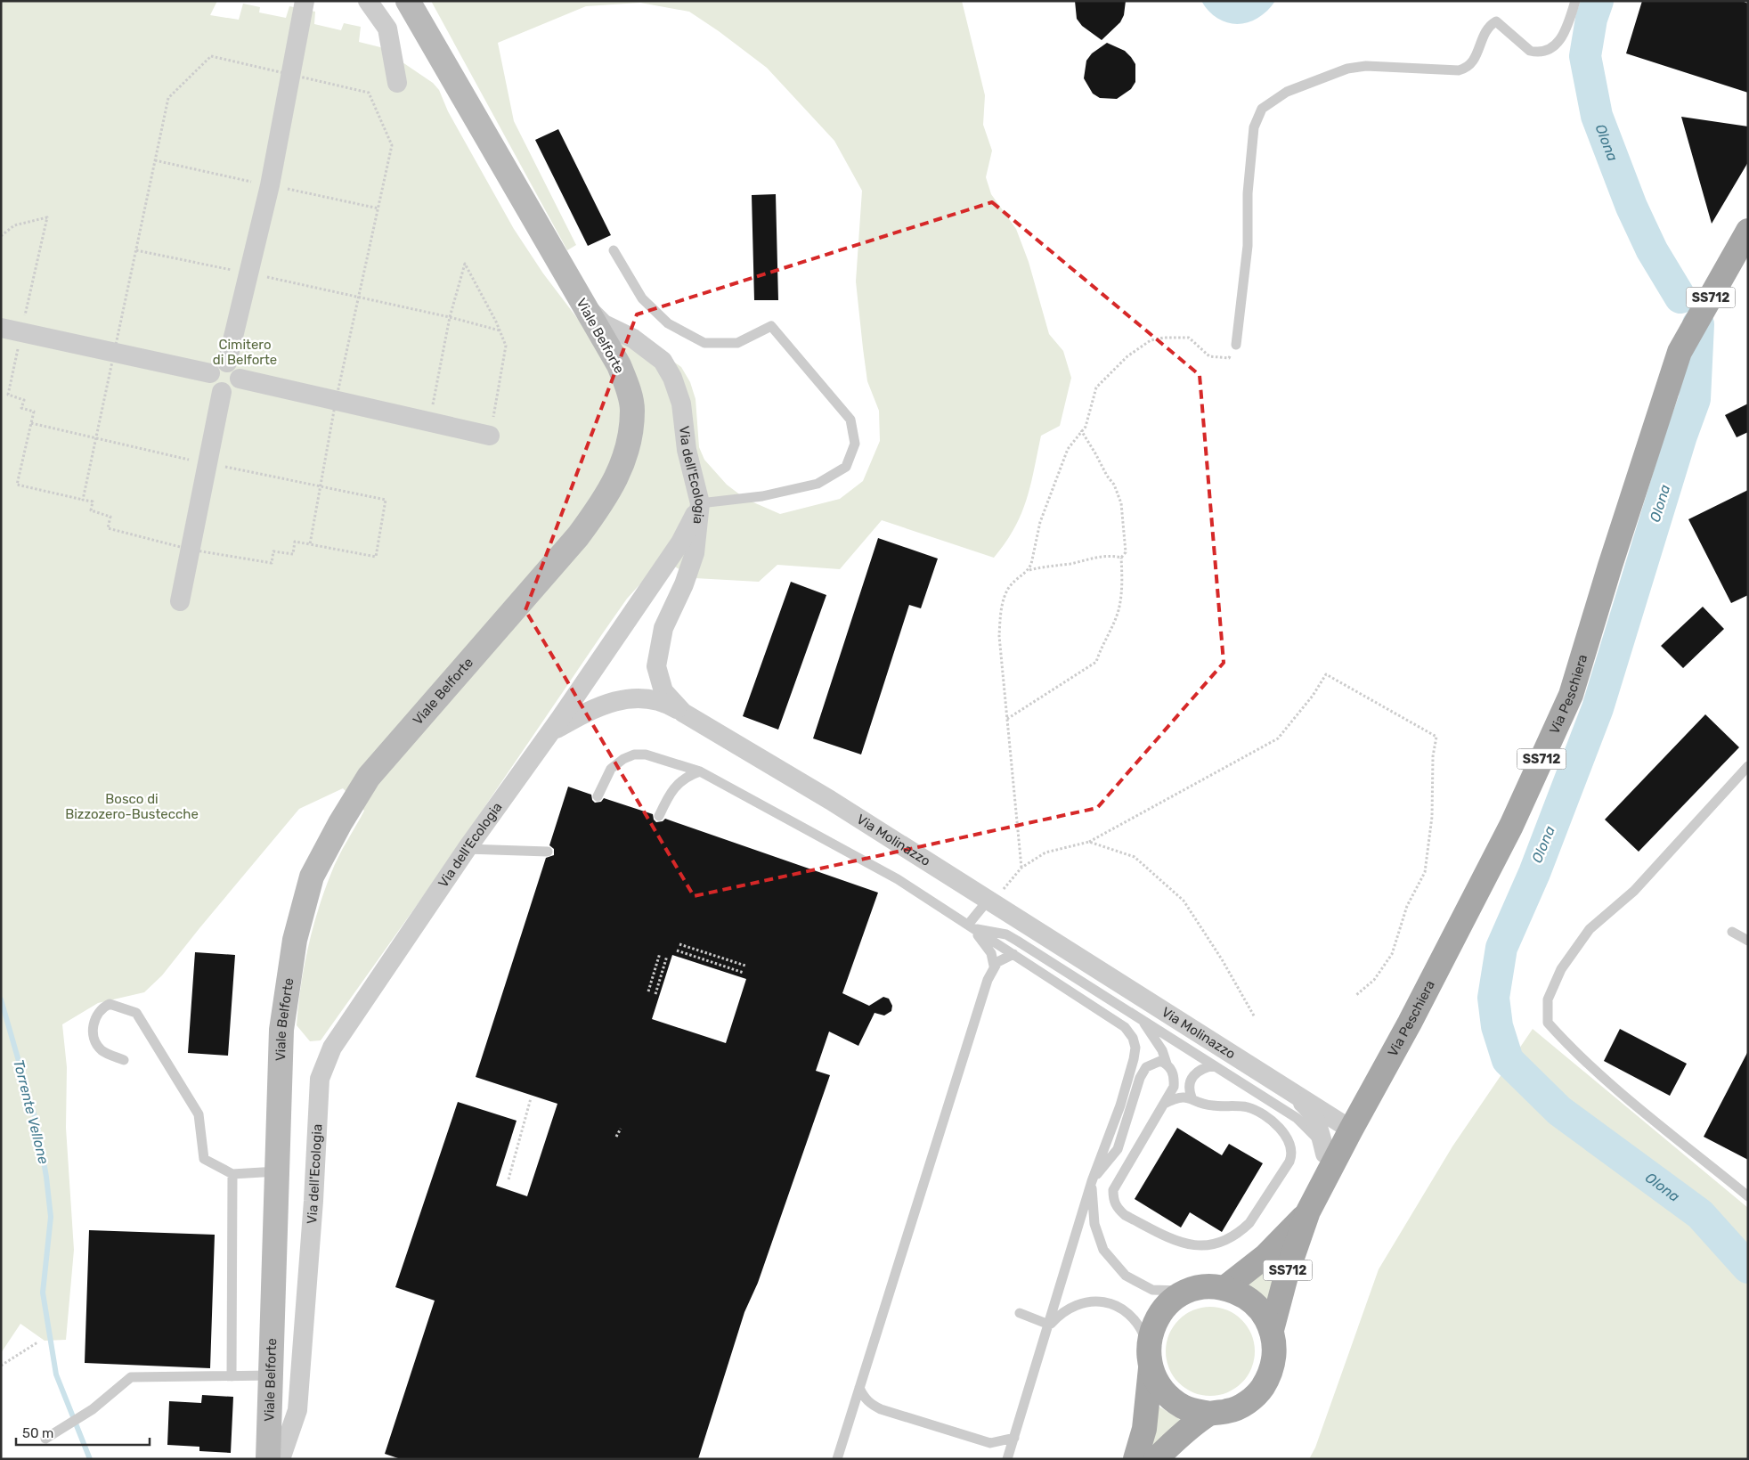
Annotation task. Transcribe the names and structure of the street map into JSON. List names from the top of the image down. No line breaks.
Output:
{"streets":{"main road":["SS712","Viale Belforte","Via Peschiera"],"street":["Via dell'Ecologia","Via Molinazzo"]},"crossings":[["Viale Belforte","Via dell'Ecologia"],["Via dell'Ecologia","Via Molinazzo"],["Via Peschiera","Via Molinazzo"]],"water":["Olona","Torrente Vellone"],"parks":["Cimitero di Belforte","Bosco di Bizzozero-Bustecche"],"scale_bar":"50 m"}
